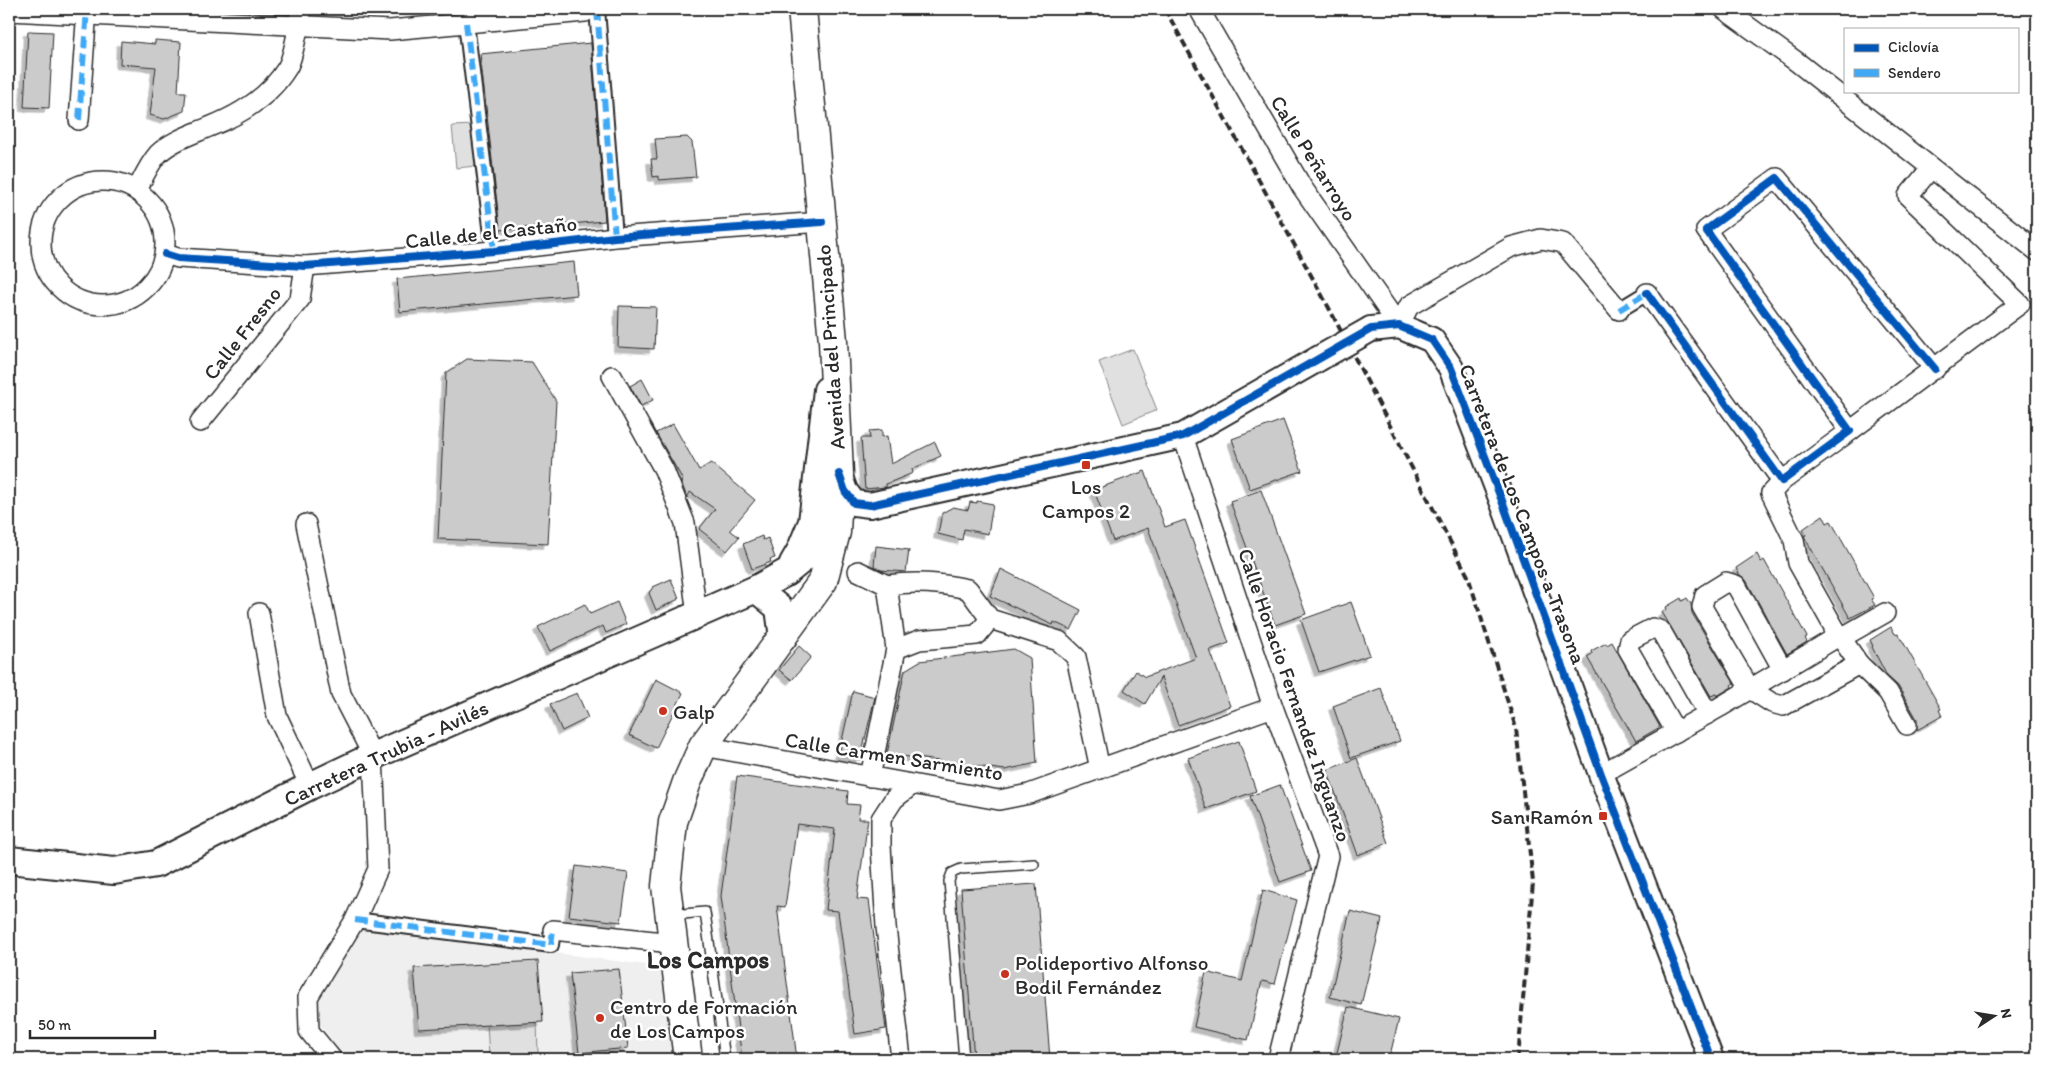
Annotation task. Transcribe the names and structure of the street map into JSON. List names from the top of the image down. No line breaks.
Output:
{"streets":{"main road":["Avenida del Principado","Carretera Trubia - Avilés"],"street":["Calle Peñarroyo","Calle de el Castaño","Calle Fresno","Carretera de Los Campos a Trasona","Calle Horacio Fernandez Inguanzo","Calle Carmen Sarmiento"]},"crossings":[["Calle Peñarroyo","Carretera de Los Campos a Trasona"],["Calle de el Castaño","Calle Fresno"],["Calle de el Castaño","Avenida del Principado"],["Avenida del Principado","Carretera Trubia - Avilés"],["Avenida del Principado","Calle Carmen Sarmiento"],["Carretera de Los Campos a Trasona","Calle Horacio Fernandez Inguanzo"],["Calle Horacio Fernandez Inguanzo","Calle Carmen Sarmiento"]],"districts":["Los Campos"],"places":{"transit":["Los Campos 2","San Ramón"],"other":["Galp","Polideportivo Alfonso Bodil Fernández","Centro de Formación de Los Campos"]},"legend":["Ciclovía","Sendero"],"scale_bar":"50 m","north":"right"}
